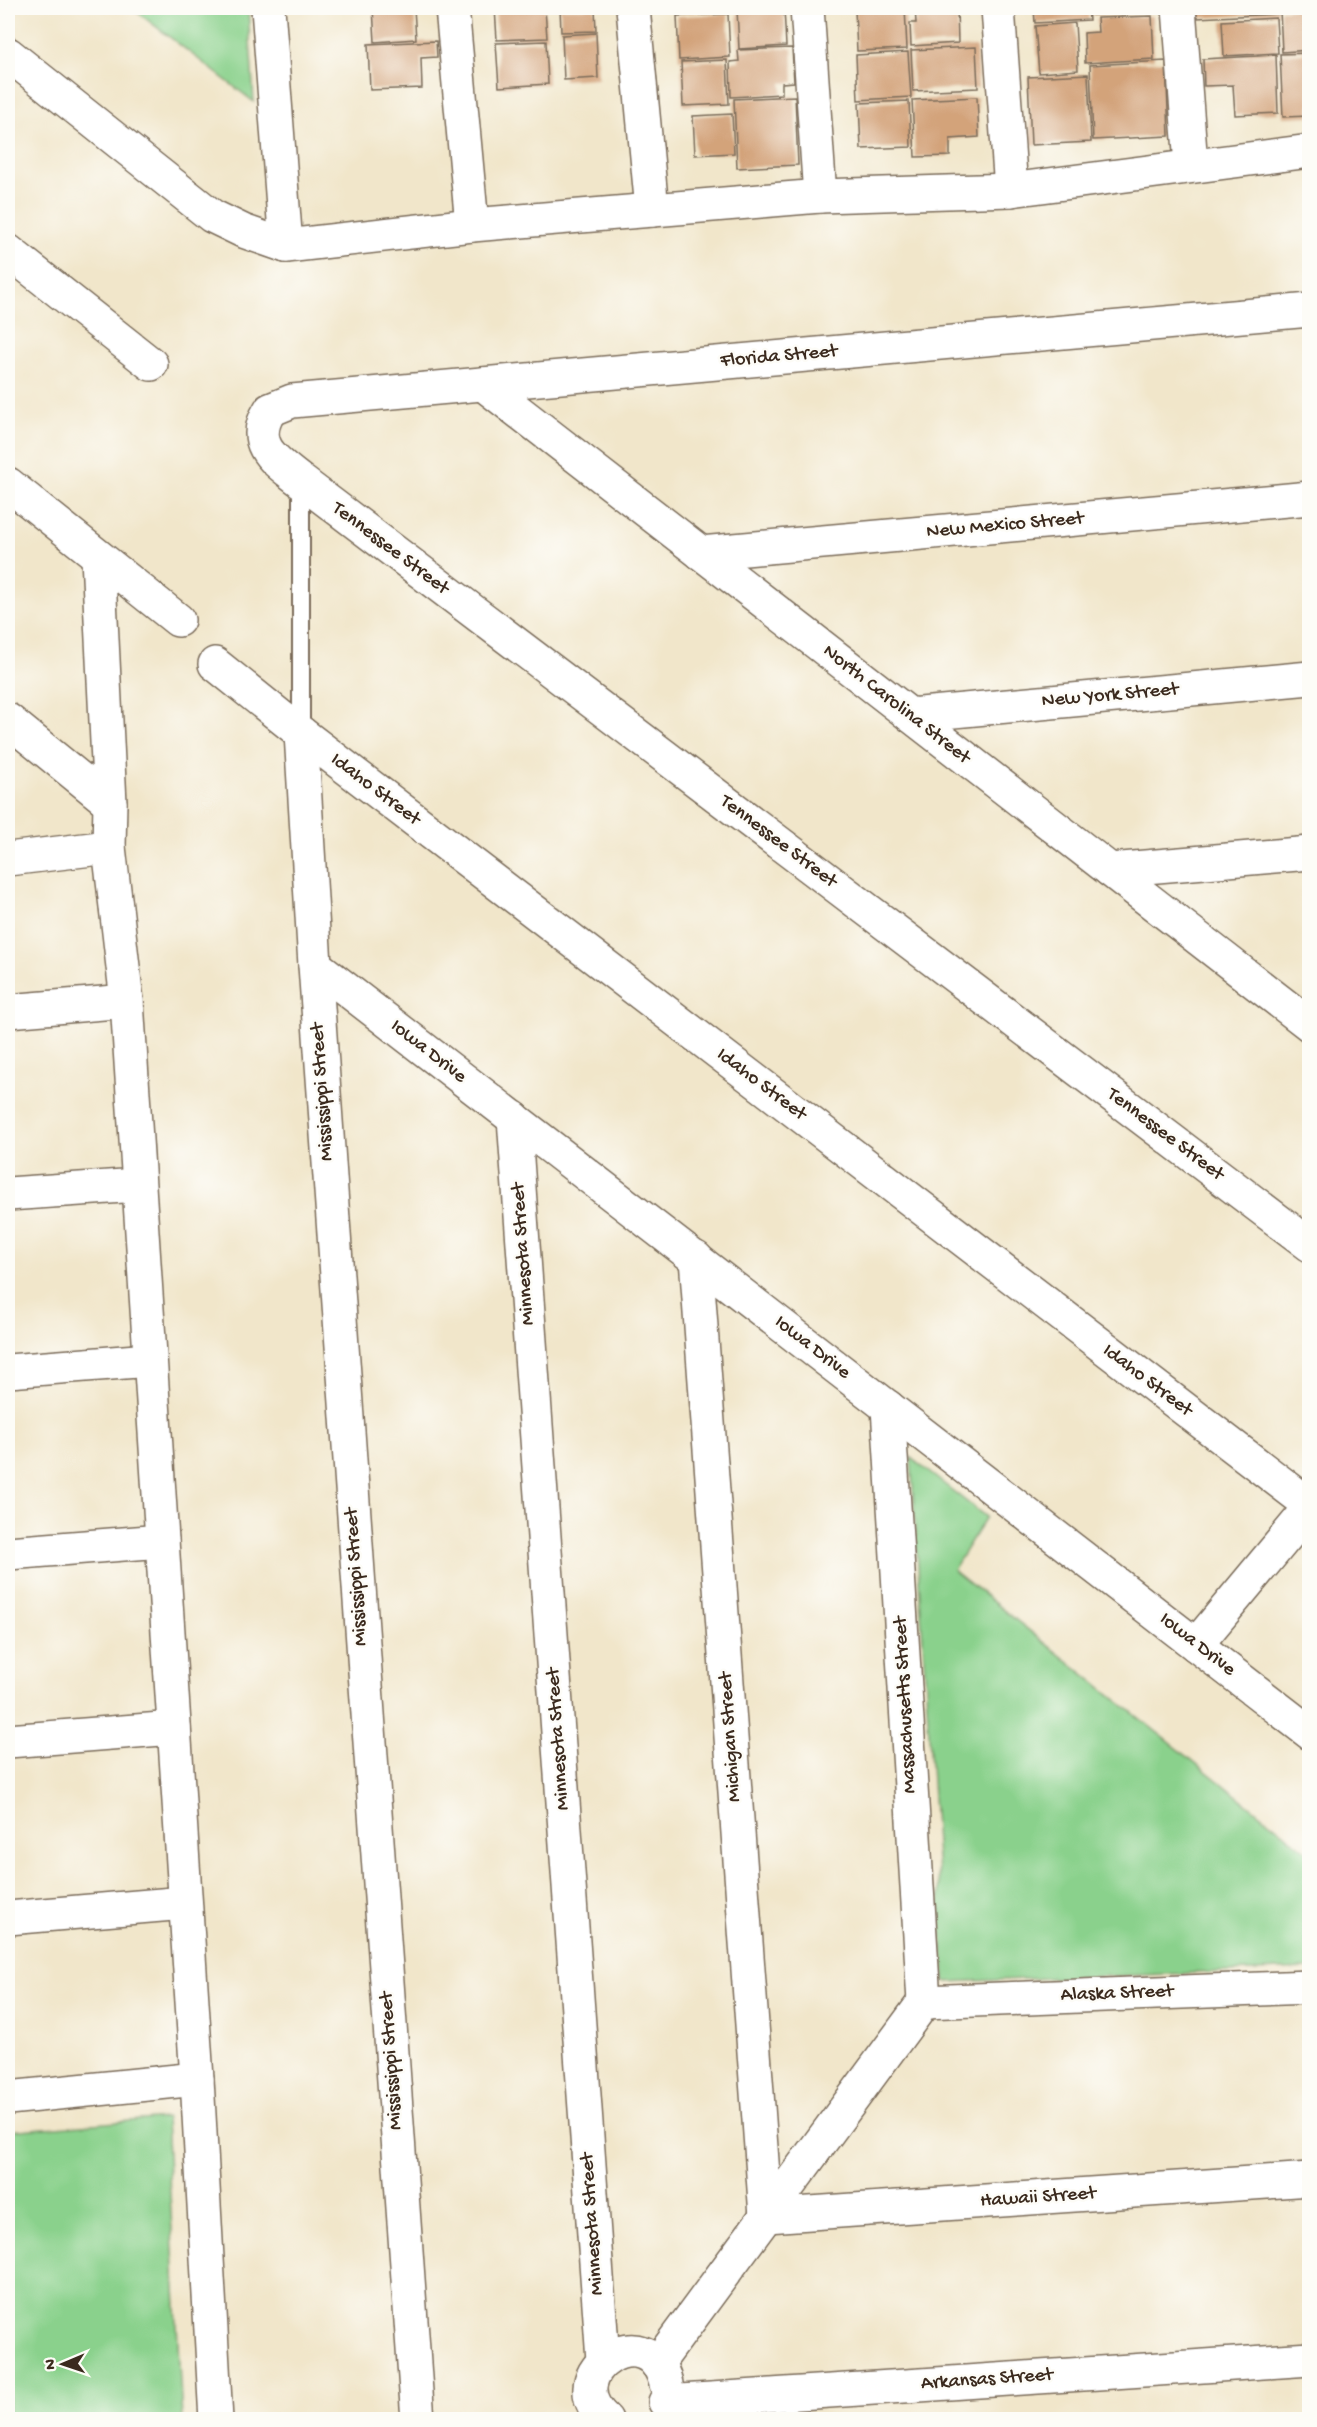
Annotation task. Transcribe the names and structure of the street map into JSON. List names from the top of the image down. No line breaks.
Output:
{"streets":{"street":["Florida Street","New Mexico Street","Tennessee Street","New York Street","North Carolina Street","Idaho Street","Iowa Drive","Mississippi Street","Minnesota Street","Massachusetts Street","Michigan Street","Alaska Street","Hawaii Street","Arkansas Street"]},"crossings":[["Florida Street","Tennessee Street"],["Florida Street","North Carolina Street"],["New Mexico Street","North Carolina Street"],["New York Street","North Carolina Street"],["Idaho Street","Mississippi Street"],["Iowa Drive","Mississippi Street"],["Iowa Drive","Minnesota Street"],["Iowa Drive","Massachusetts Street"],["Iowa Drive","Michigan Street"],["Massachusetts Street","Alaska Street"],["Michigan Street","Hawaii Street"]],"north":"left"}
